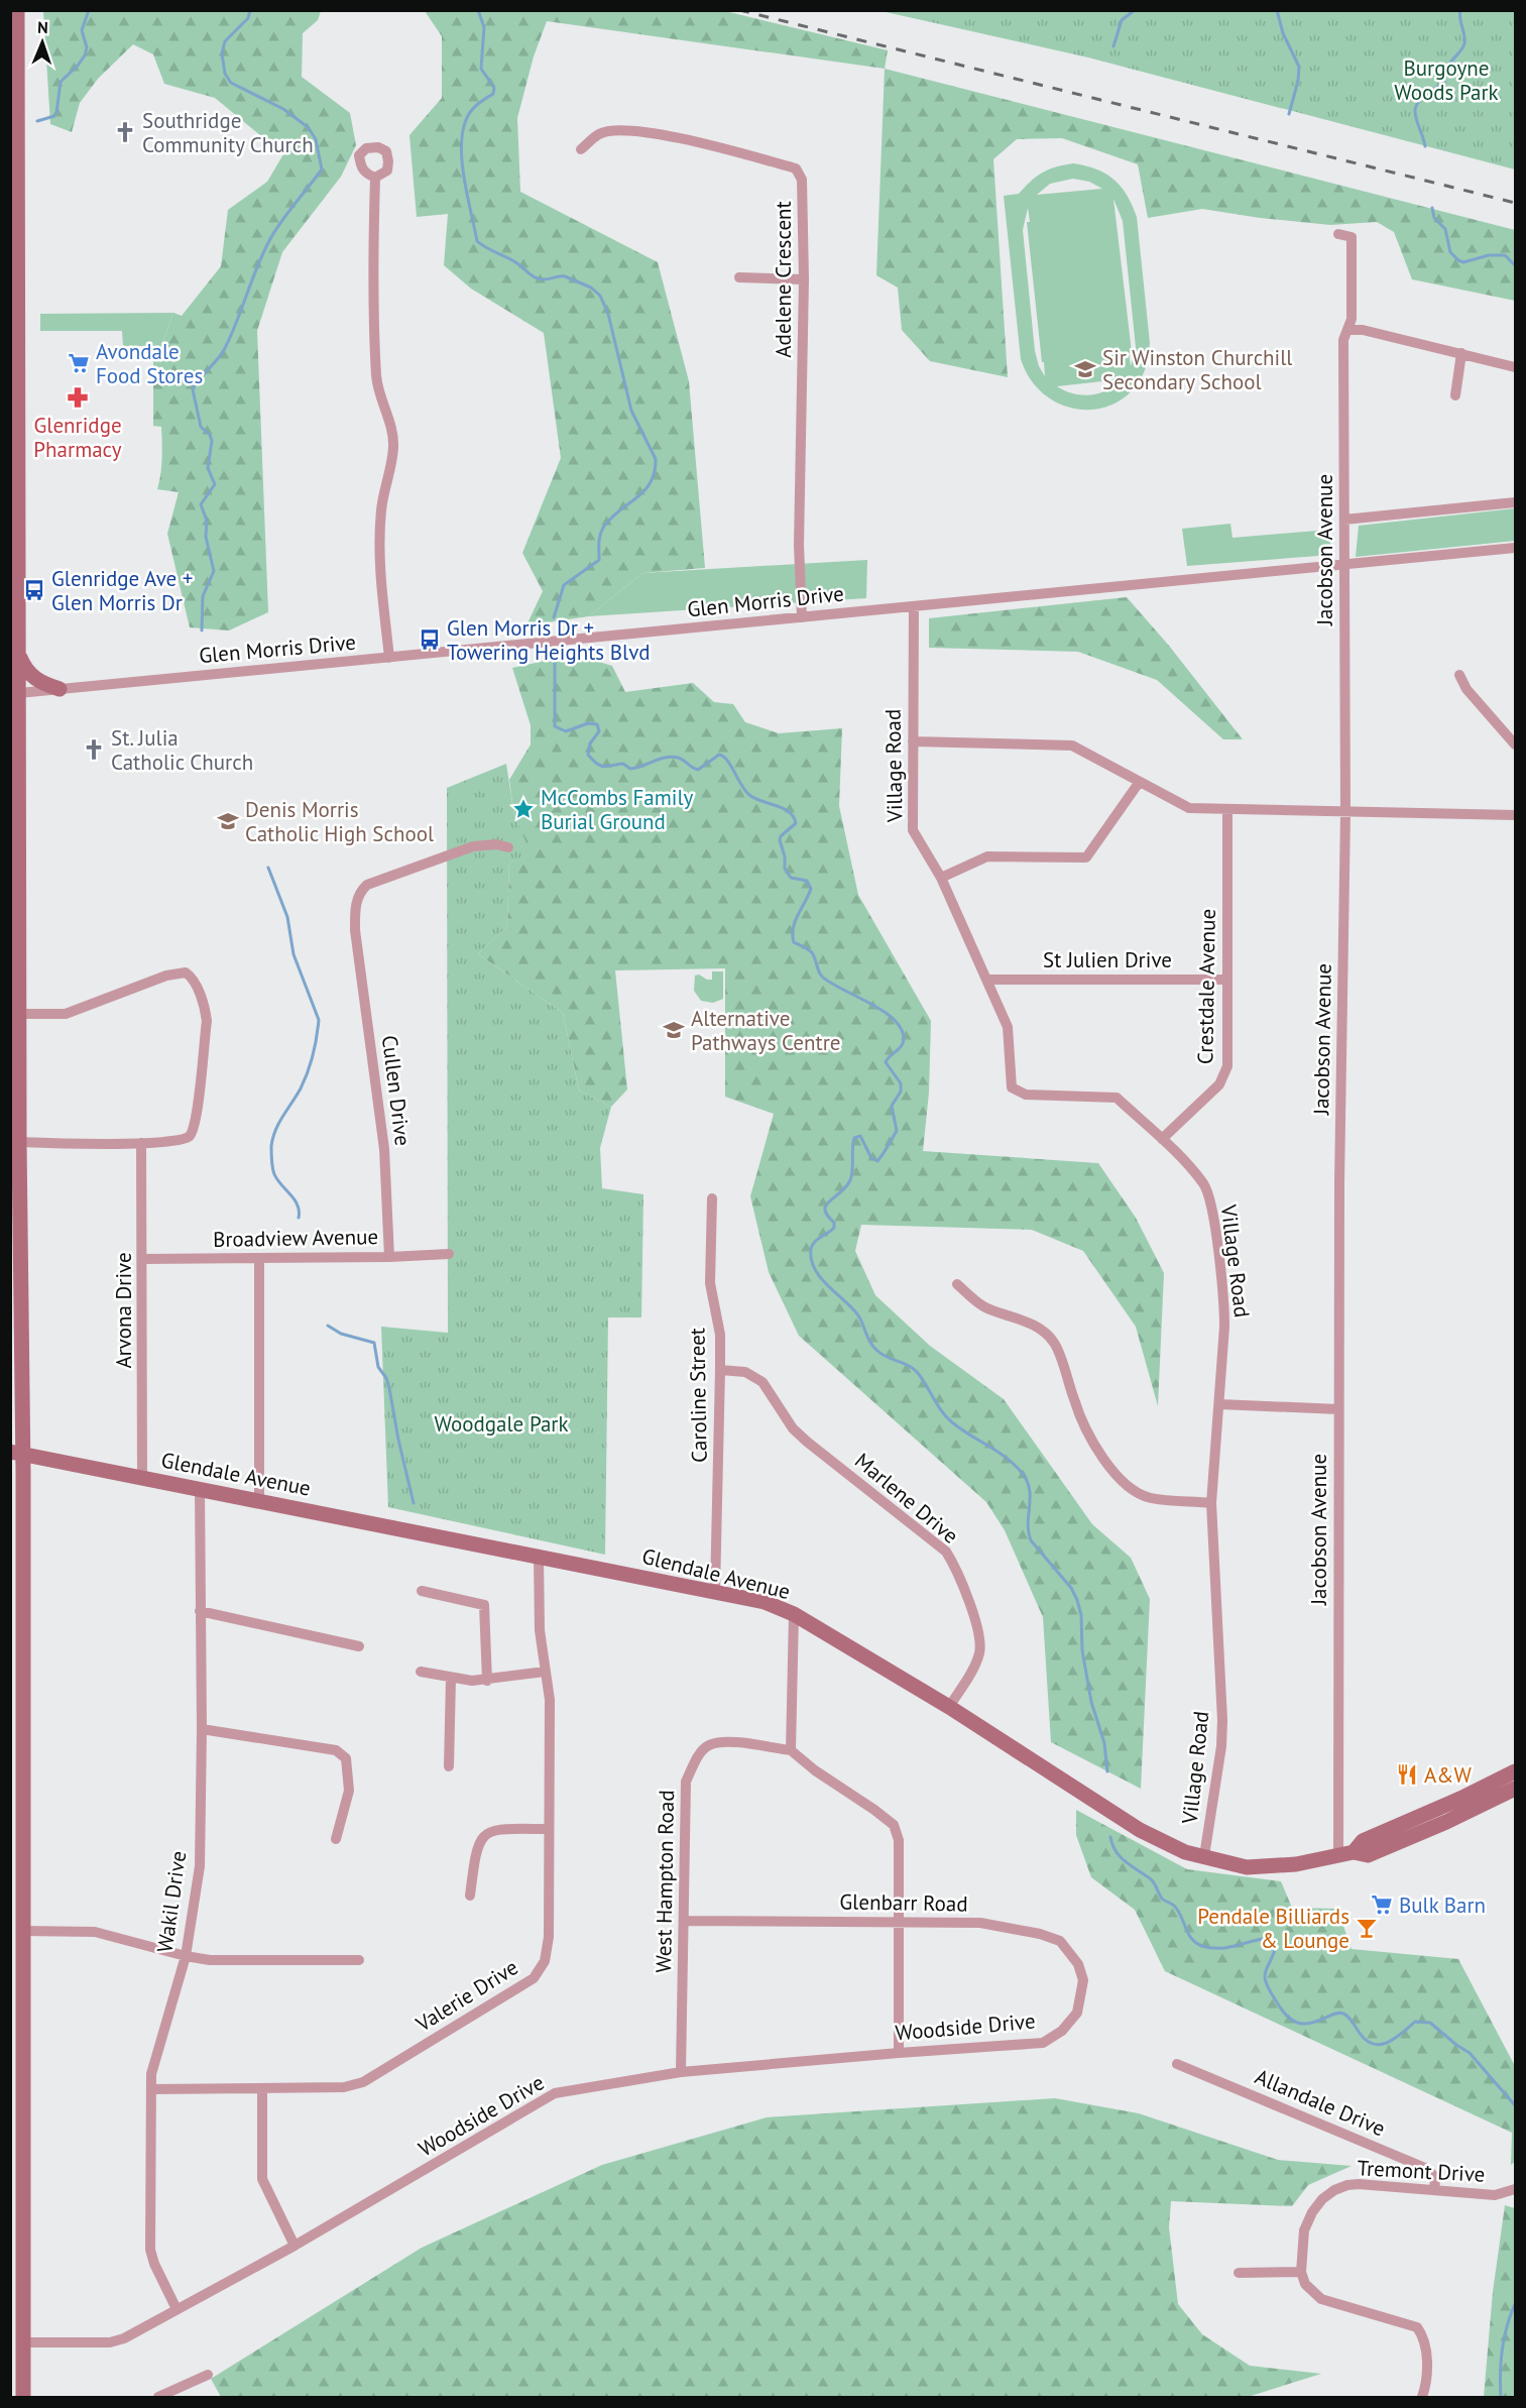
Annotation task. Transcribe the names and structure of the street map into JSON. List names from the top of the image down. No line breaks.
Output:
{"streets":{"main road":["Glendale Avenue"],"street":["Adelene Crescent","Jacobson Avenue","Glen Morris Drive","Village Road","St Julien Drive","Crestdale Avenue","Cullen Drive","Broadview Avenue","Arvona Drive","Caroline Street","Marlene Drive","West Hampton Road","Wakil Drive","Glenbarr Road","Valerie Drive","Woodside Drive","Allandale Drive","Tremont Drive"]},"crossings":[["Adelene Crescent","Glen Morris Drive"],["Jacobson Avenue","Glen Morris Drive"],["Jacobson Avenue","Glendale Avenue"],["Glen Morris Drive","Village Road"],["Village Road","St Julien Drive"],["Village Road","Crestdale Avenue"],["Village Road","Glendale Avenue"],["St Julien Drive","Crestdale Avenue"],["Cullen Drive","Broadview Avenue"],["Broadview Avenue","Arvona Drive"],["Arvona Drive","Glendale Avenue"],["Caroline Street","Glendale Avenue"],["Caroline Street","Marlene Drive"],["Glendale Avenue","Marlene Drive"],["Glendale Avenue","Wakil Drive"],["Glendale Avenue","Valerie Drive"],["West Hampton Road","Glenbarr Road"],["West Hampton Road","Woodside Drive"],["Wakil Drive","Valerie Drive"],["Wakil Drive","Woodside Drive"],["Glenbarr Road","Woodside Drive"],["Allandale Drive","Tremont Drive"]],"parks":["Burgoyne Woods Park","Woodgale Park"],"places":{"church":["Southridge Community Church","St. Julia Catholic Church"],"supermarket":["Avondale Food Stores","Bulk Barn"],"school or university":["Sir Winston Churchill Secondary School","Denis Morris Catholic High School","Alternative Pathways Centre"],"pharmacy":["Glenridge Pharmacy"],"bus stop":["Glenridge Ave + Glen Morris Dr","Glen Morris Dr + Towering Heights Blvd"],"place":["McCombs Family Burial Ground"],"restaurant":["A&W"],"bar":["Pendale Billiards & Lounge"]},"north":"top"}
